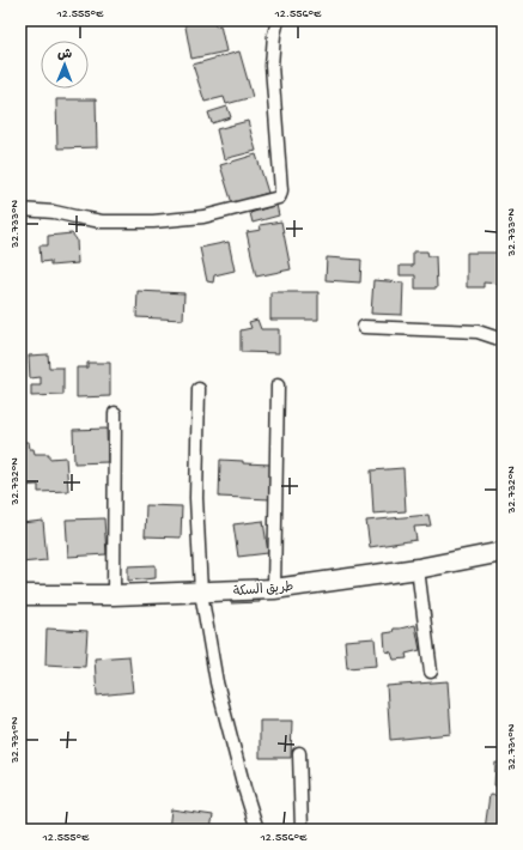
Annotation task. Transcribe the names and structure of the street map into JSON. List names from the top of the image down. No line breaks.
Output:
{"streets":{"main road":["طريق السكة"]},"north":"top","coordinates":["12.555°E","12.556°E","32.733°N","32.732°N","32.731°N"]}
